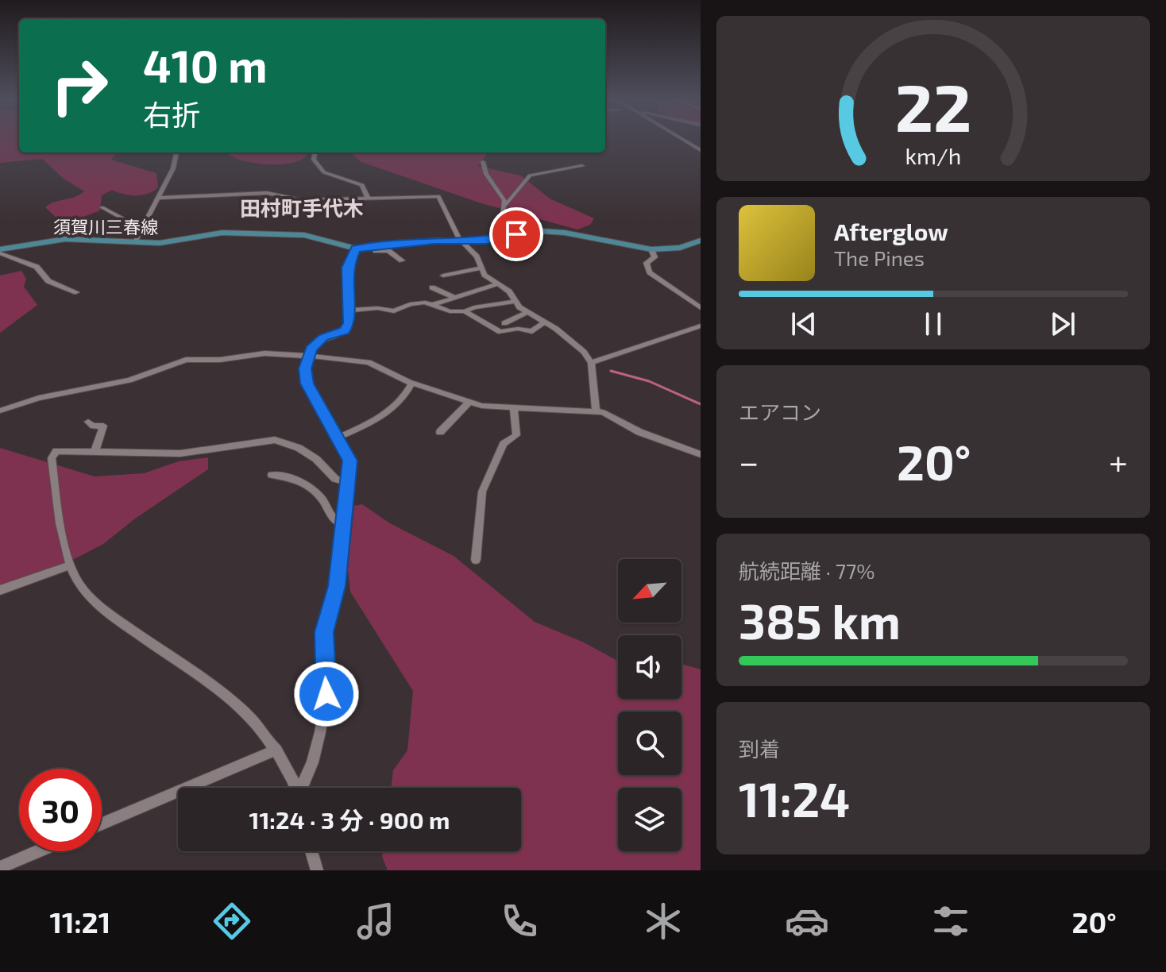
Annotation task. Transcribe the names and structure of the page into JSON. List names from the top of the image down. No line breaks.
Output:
{"streets":{"main road":["須賀川三春線"]},"districts":["田村町手代木"],"north":"bottom left","page":{"turn":["410 m","右折"],"song":["Afterglow","The Pines"],"tile":["エアコン",["航続距離 · 77%","385 km"],["到着","11:24"]],"heat":["−","20°","+"],"limit":"30","trip":"11:24 · 3 分 · 900 m","tabs":["11:21","20°"],"gauge":["22","km/h"]}}
